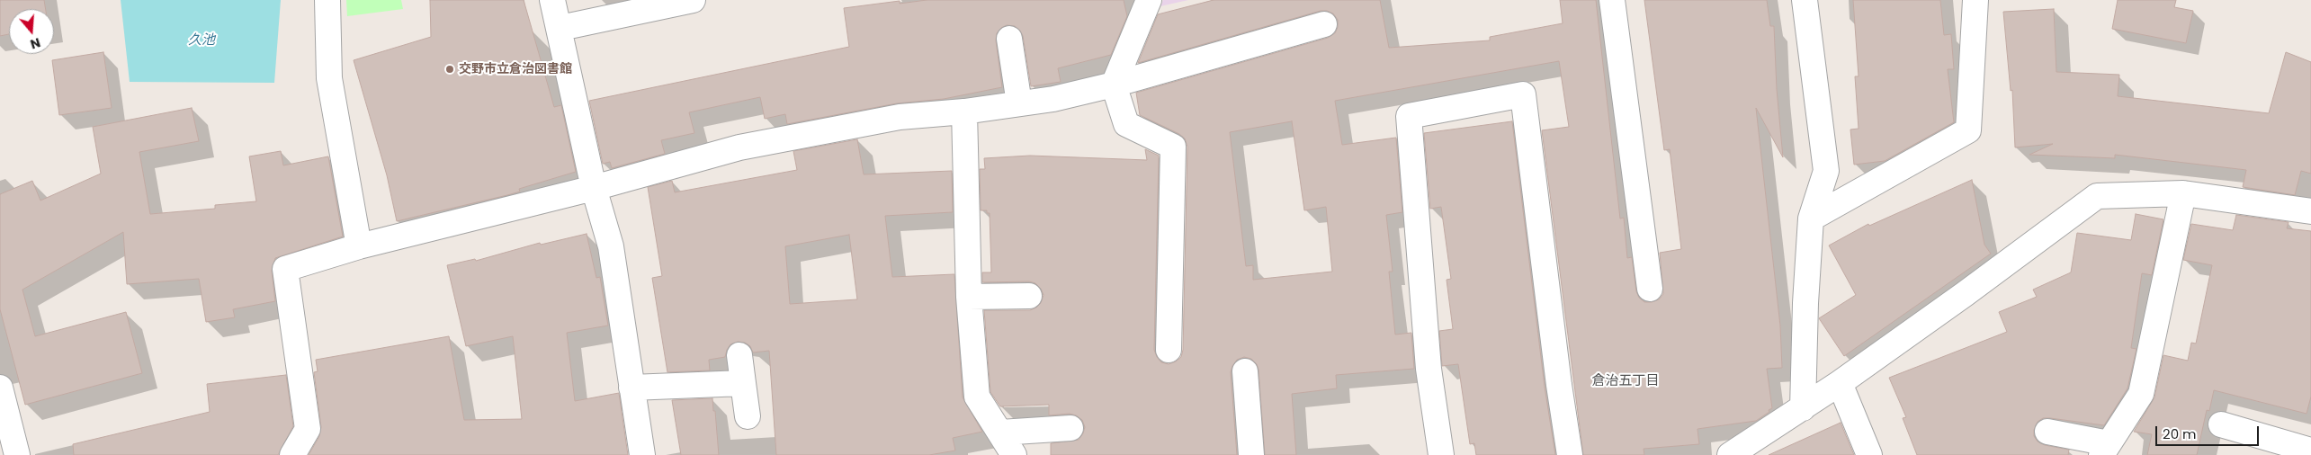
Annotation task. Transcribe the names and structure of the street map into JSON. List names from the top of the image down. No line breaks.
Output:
{"districts":["倉治五丁目"],"water":["久池"],"places":["交野市立倉治図書館"],"scale_bar":"20 m","north":"bottom"}
